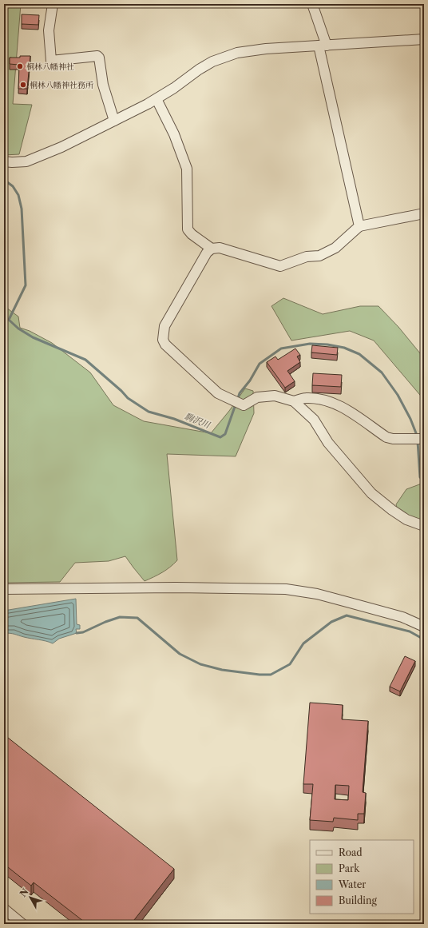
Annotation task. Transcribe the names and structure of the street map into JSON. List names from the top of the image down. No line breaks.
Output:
{"water":["駒沢川"],"places":["桐林八幡神社","桐林八幡神社務所"],"legend":["Road","Park","Water","Building"],"north":"top left"}
